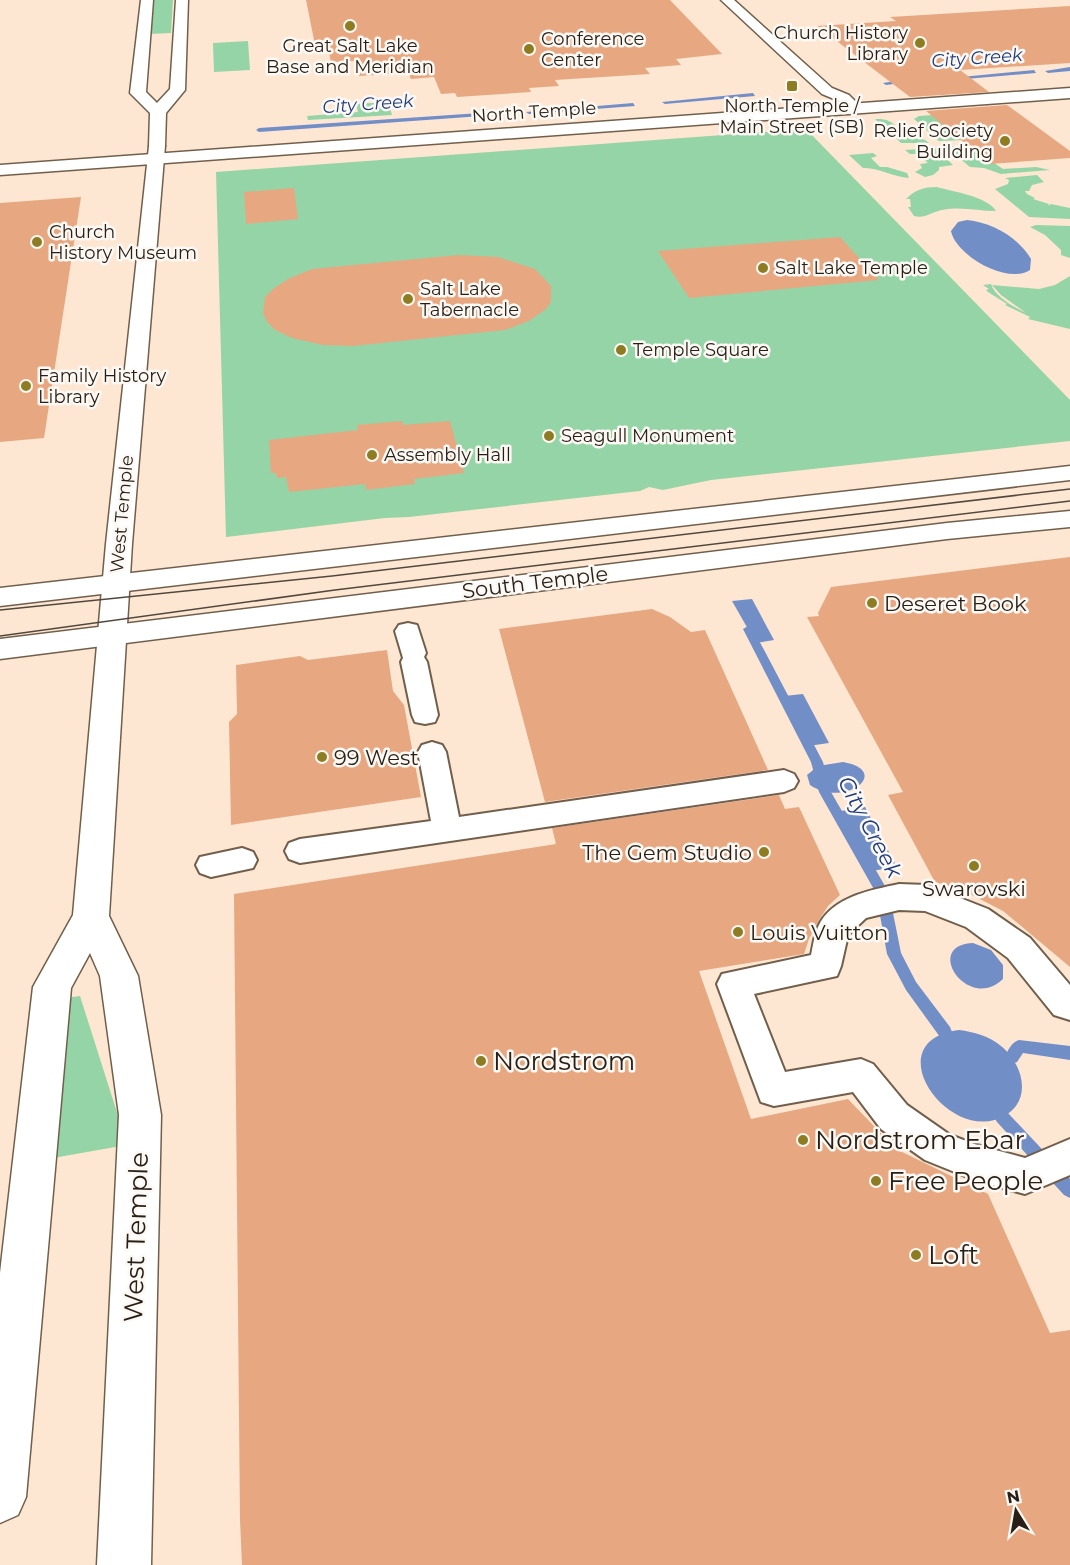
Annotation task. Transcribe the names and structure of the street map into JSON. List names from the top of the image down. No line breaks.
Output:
{"streets":{"main road":["North Temple","West Temple","South Temple"]},"crossings":[["North Temple","West Temple"],["West Temple","South Temple"]],"water":["City Creek"],"places":{"other":["Great Salt Lake Base and Meridian","Church History Library","Conference Center","Relief Society Building","Church History Museum","Salt Lake Temple","Salt Lake Tabernacle","Temple Square","Family History Library","Seagull Monument","Assembly Hall","Deseret Book","99 West","The Gem Studio","Swarovski","Louis Vuitton","Nordstrom","Nordstrom Ebar","Free People","Loft"],"transit":["North Temple / Main Street (SB)"]},"north":"top"}
